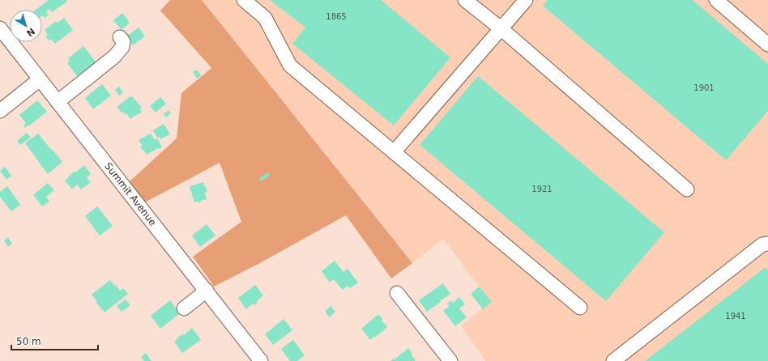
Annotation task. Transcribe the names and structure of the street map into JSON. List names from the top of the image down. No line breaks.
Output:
{"streets":{"street":["Summit Avenue"]},"house_numbers":["1865","1901","1921","1941"],"scale_bar":"50 m","north":"bottom right"}
